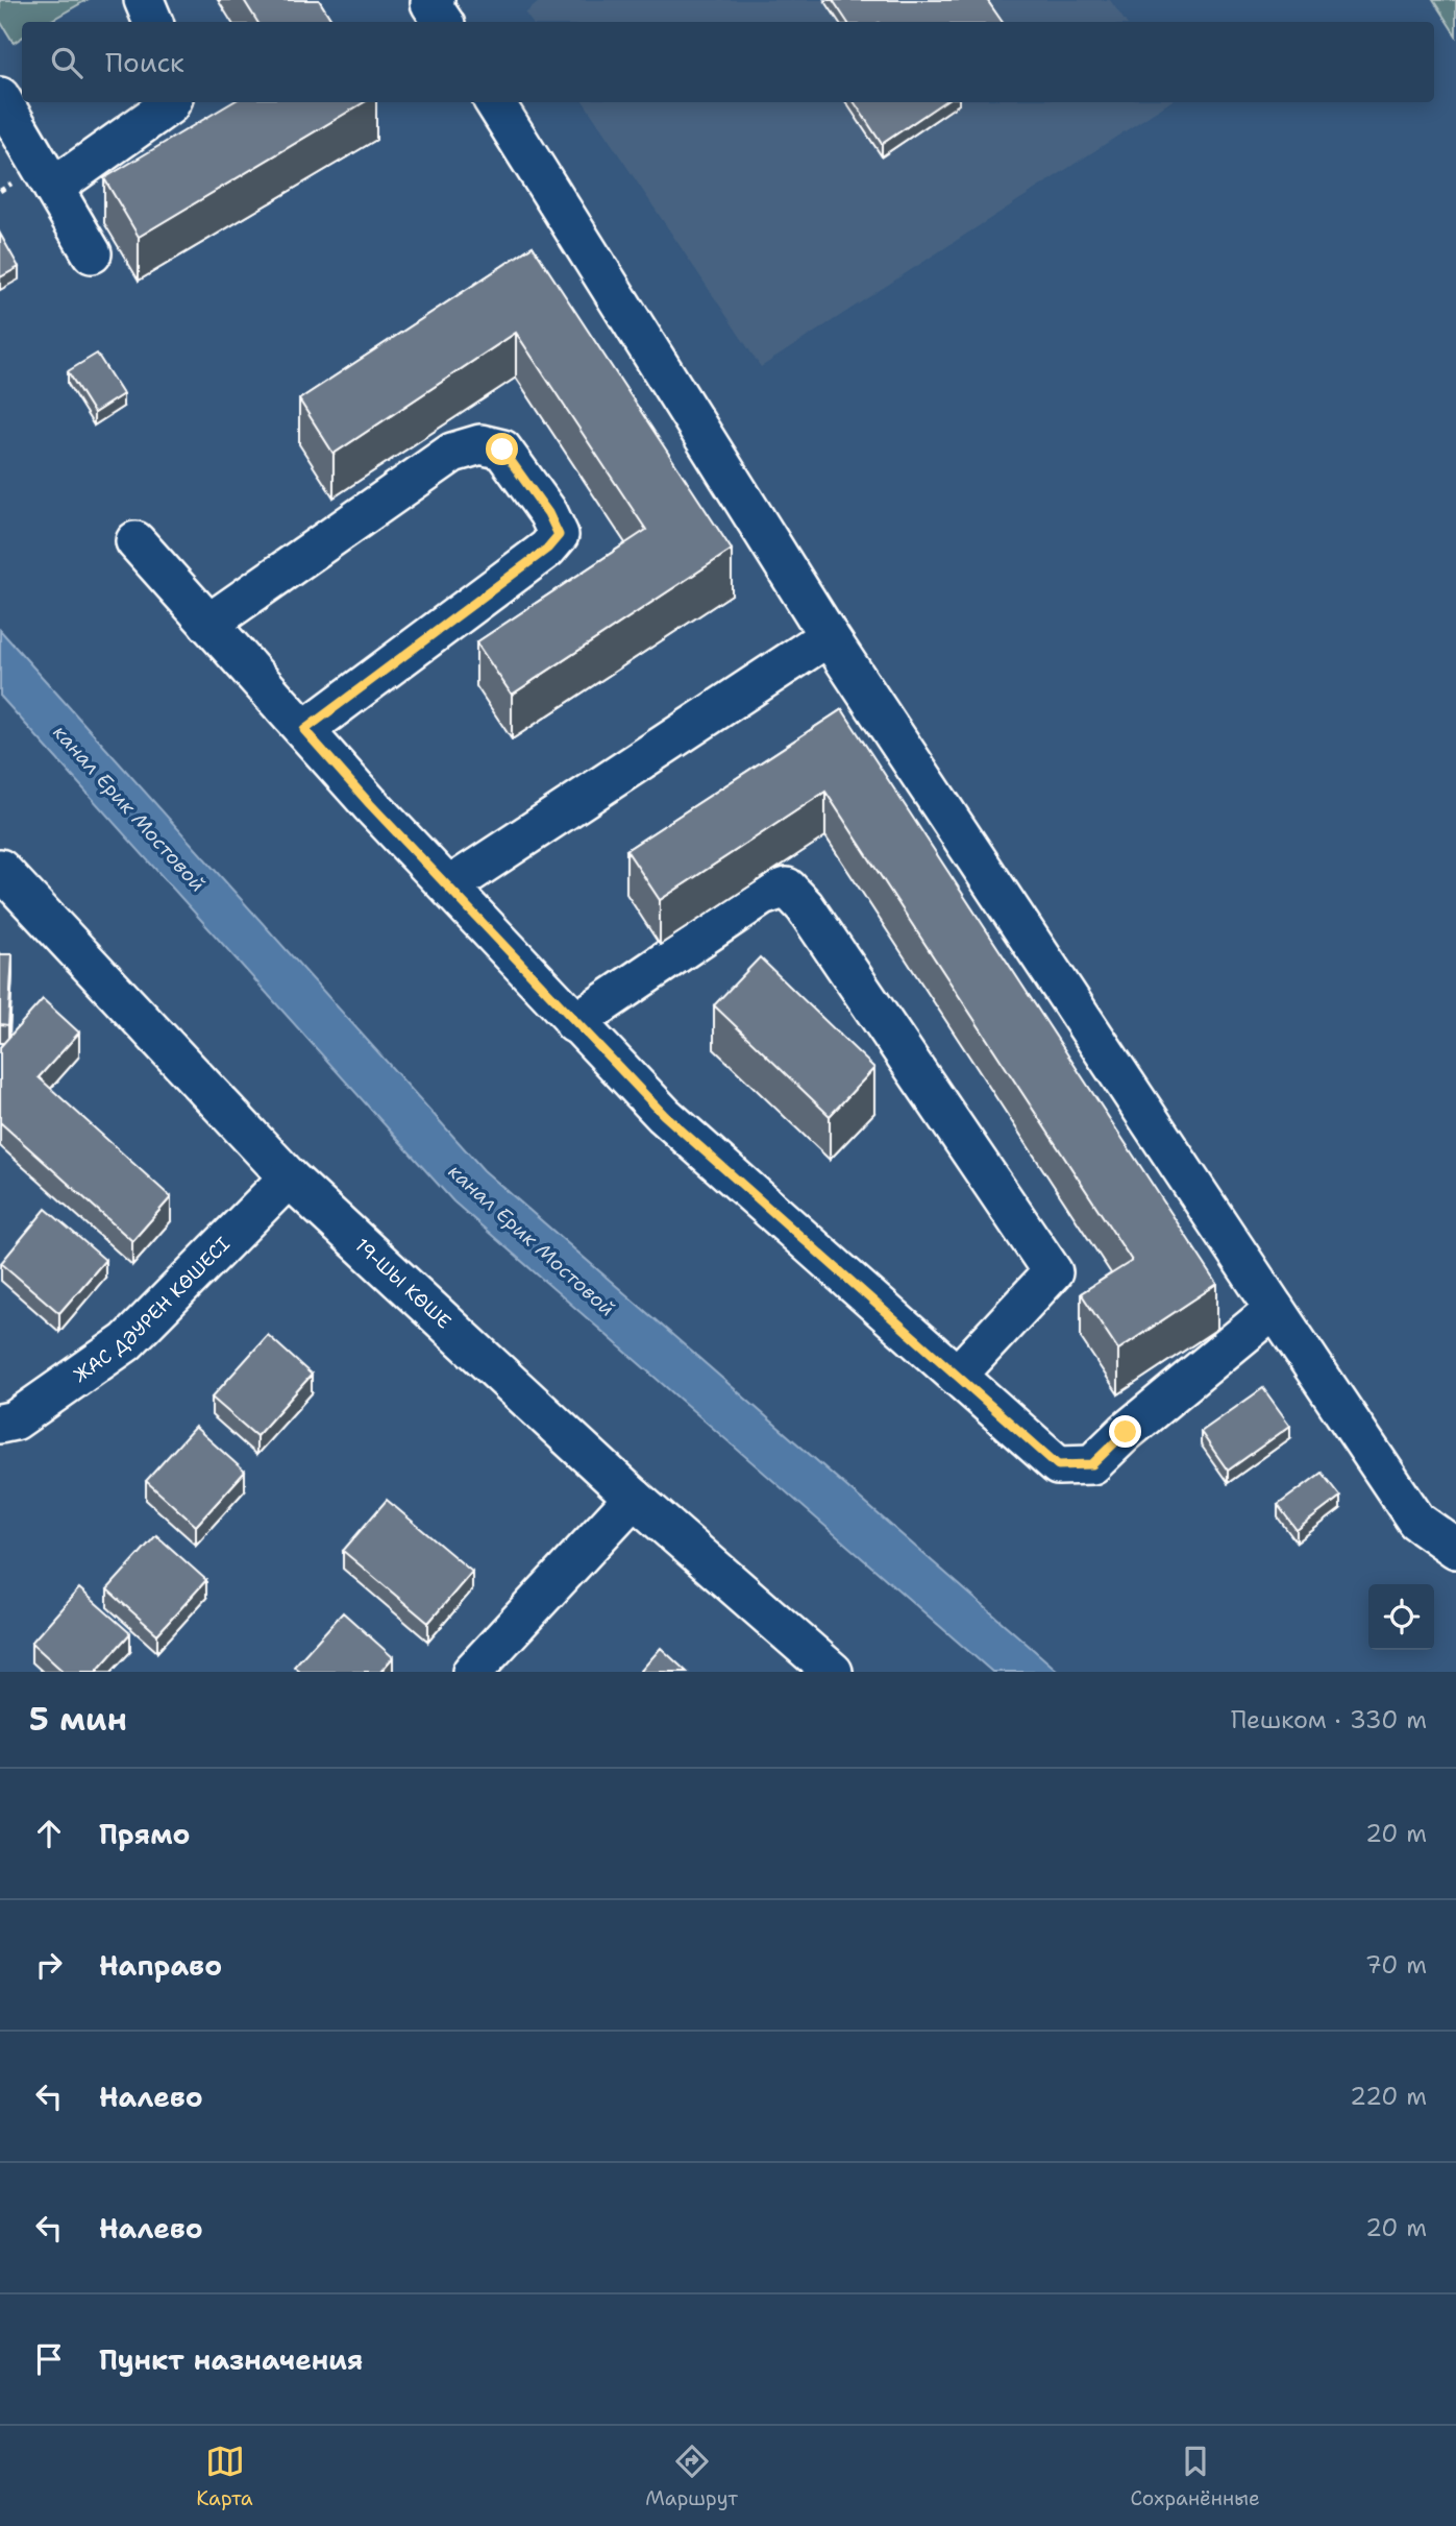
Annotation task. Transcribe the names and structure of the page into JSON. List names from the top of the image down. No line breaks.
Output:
{"streets":{"street":["19-ШЫ КӨШЕ","ЖАС ДӘУРЕН КӨШЕСІ"]},"crossings":[["19-ШЫ КӨШЕ","ЖАС ДӘУРЕН КӨШЕСІ"]],"water":["канал Ерик Мостовой"],"page":{"search":"Поиск","heading":["5 мин","Пешком · 330 m"],"list":[["Прямо","20 m"],["Направо","70 m"],["Налево","220 m"],["Налево","20 m"],"Пункт назначения"],"nav":["Карта","Маршрут","Сохранённые"]}}
